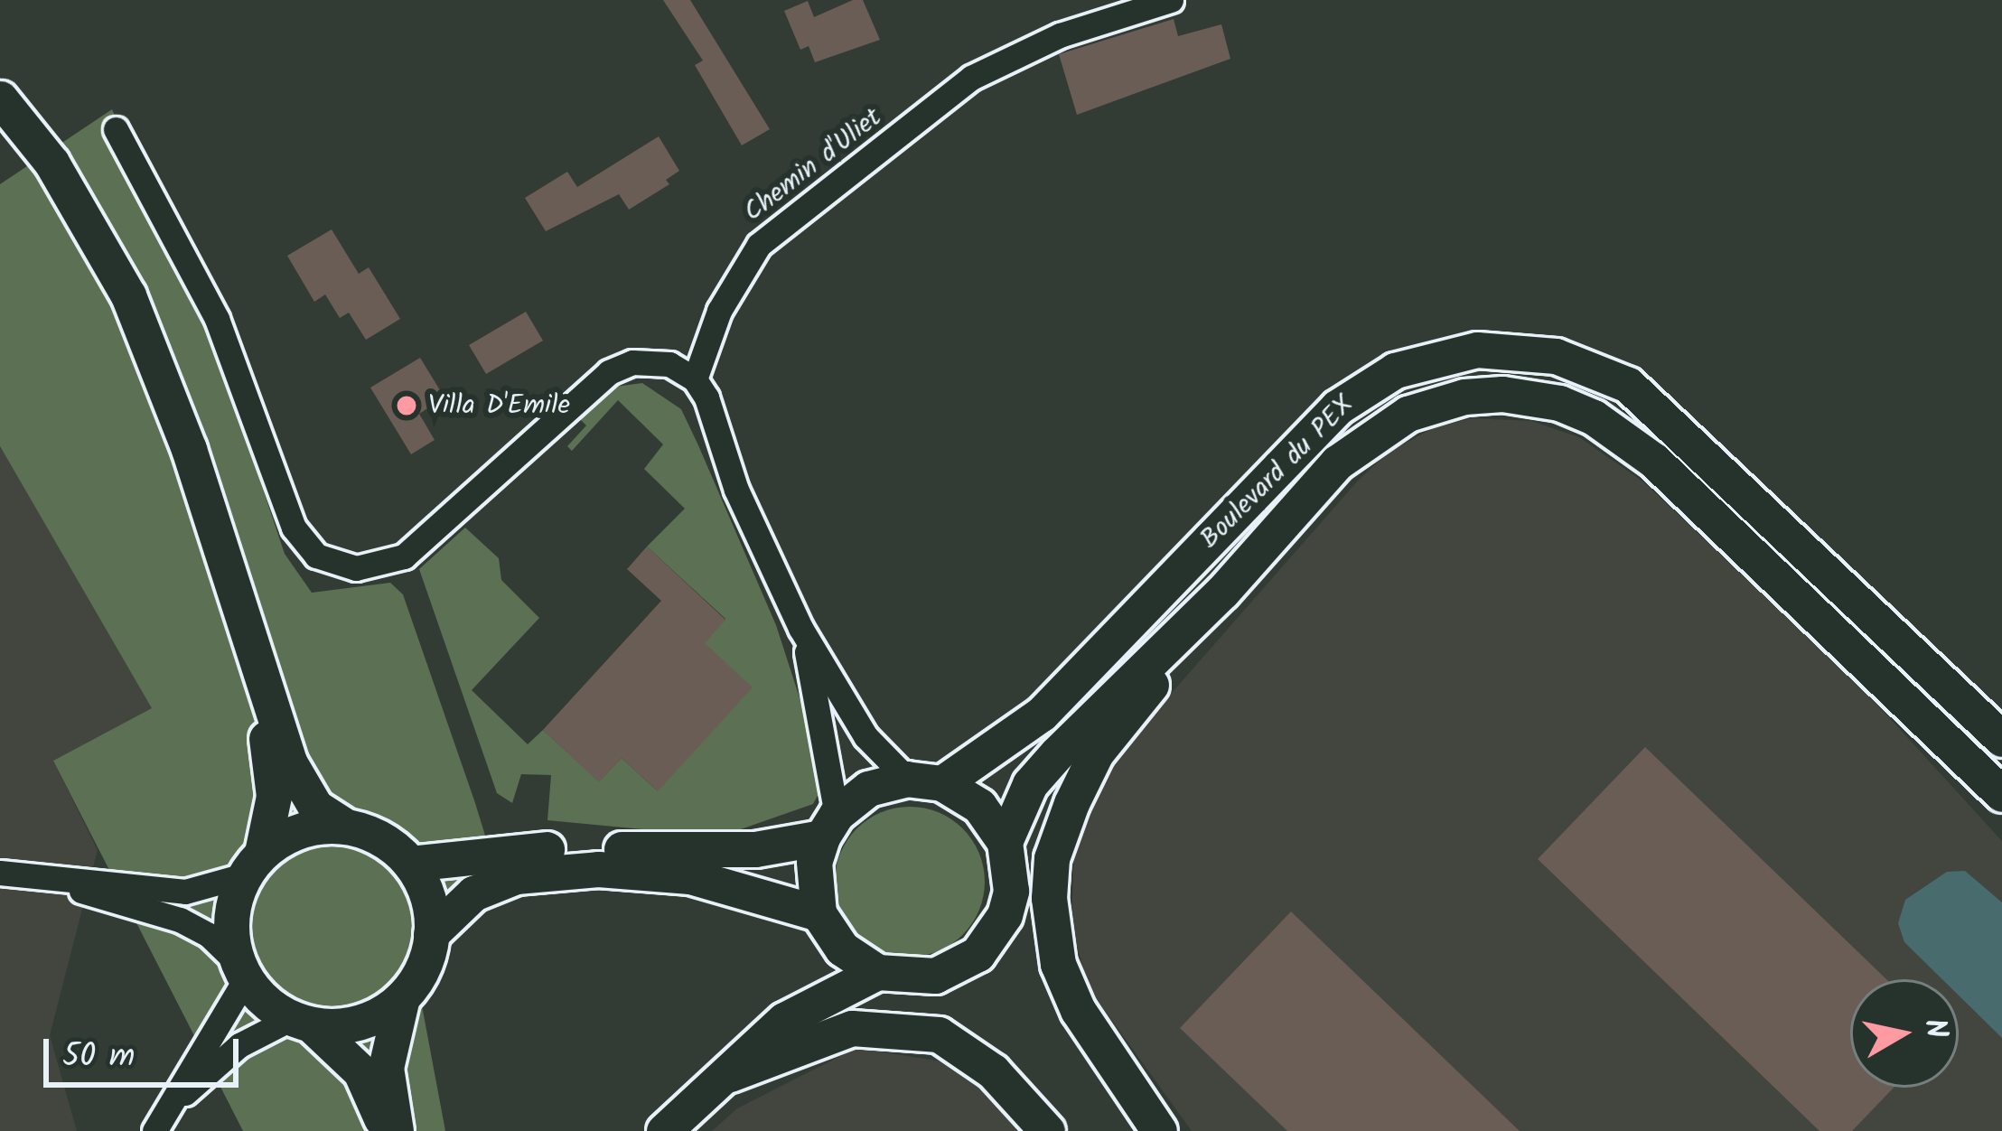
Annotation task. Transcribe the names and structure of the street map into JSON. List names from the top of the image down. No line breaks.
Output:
{"streets":{"main road":["Boulevard du PEX"],"street":["Chemin d'Uliet"]},"places":["Villa D'Emile"],"scale_bar":"50 m","north":"right"}
